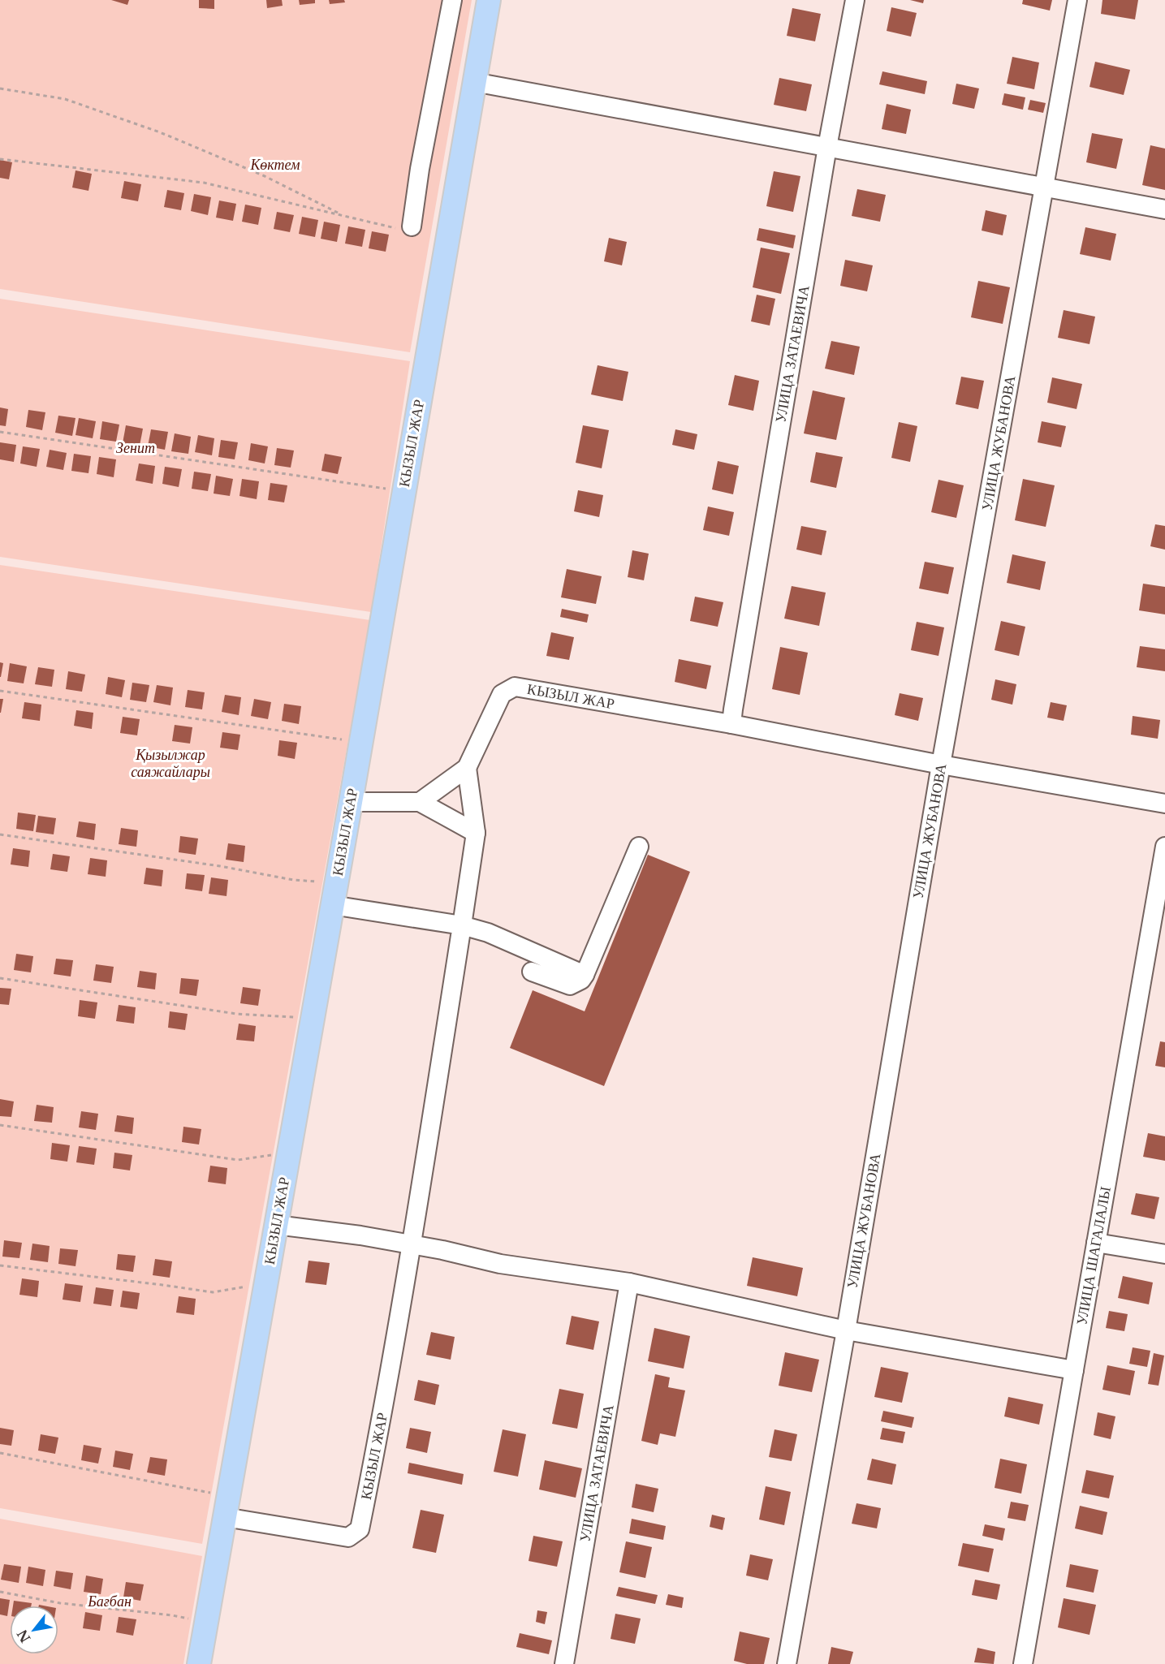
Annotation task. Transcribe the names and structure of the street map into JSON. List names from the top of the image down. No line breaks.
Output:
{"streets":{"main road":["КЫЗЫЛ ЖАР"],"street":["УЛИЦА ЗАТАЕВИЧА","УЛИЦА ЖУБАНОВА","УЛИЦА ШАГАЛАЛЫ"]},"crossings":[["УЛИЦА ЗАТАЕВИЧА","КЫЗЫЛ ЖАР"],["КЫЗЫЛ ЖАР","УЛИЦА ЖУБАНОВА"]],"parks":["Көктем","Зенит","Қызылжар саяжайлары","Бағбан"],"north":"bottom left"}
